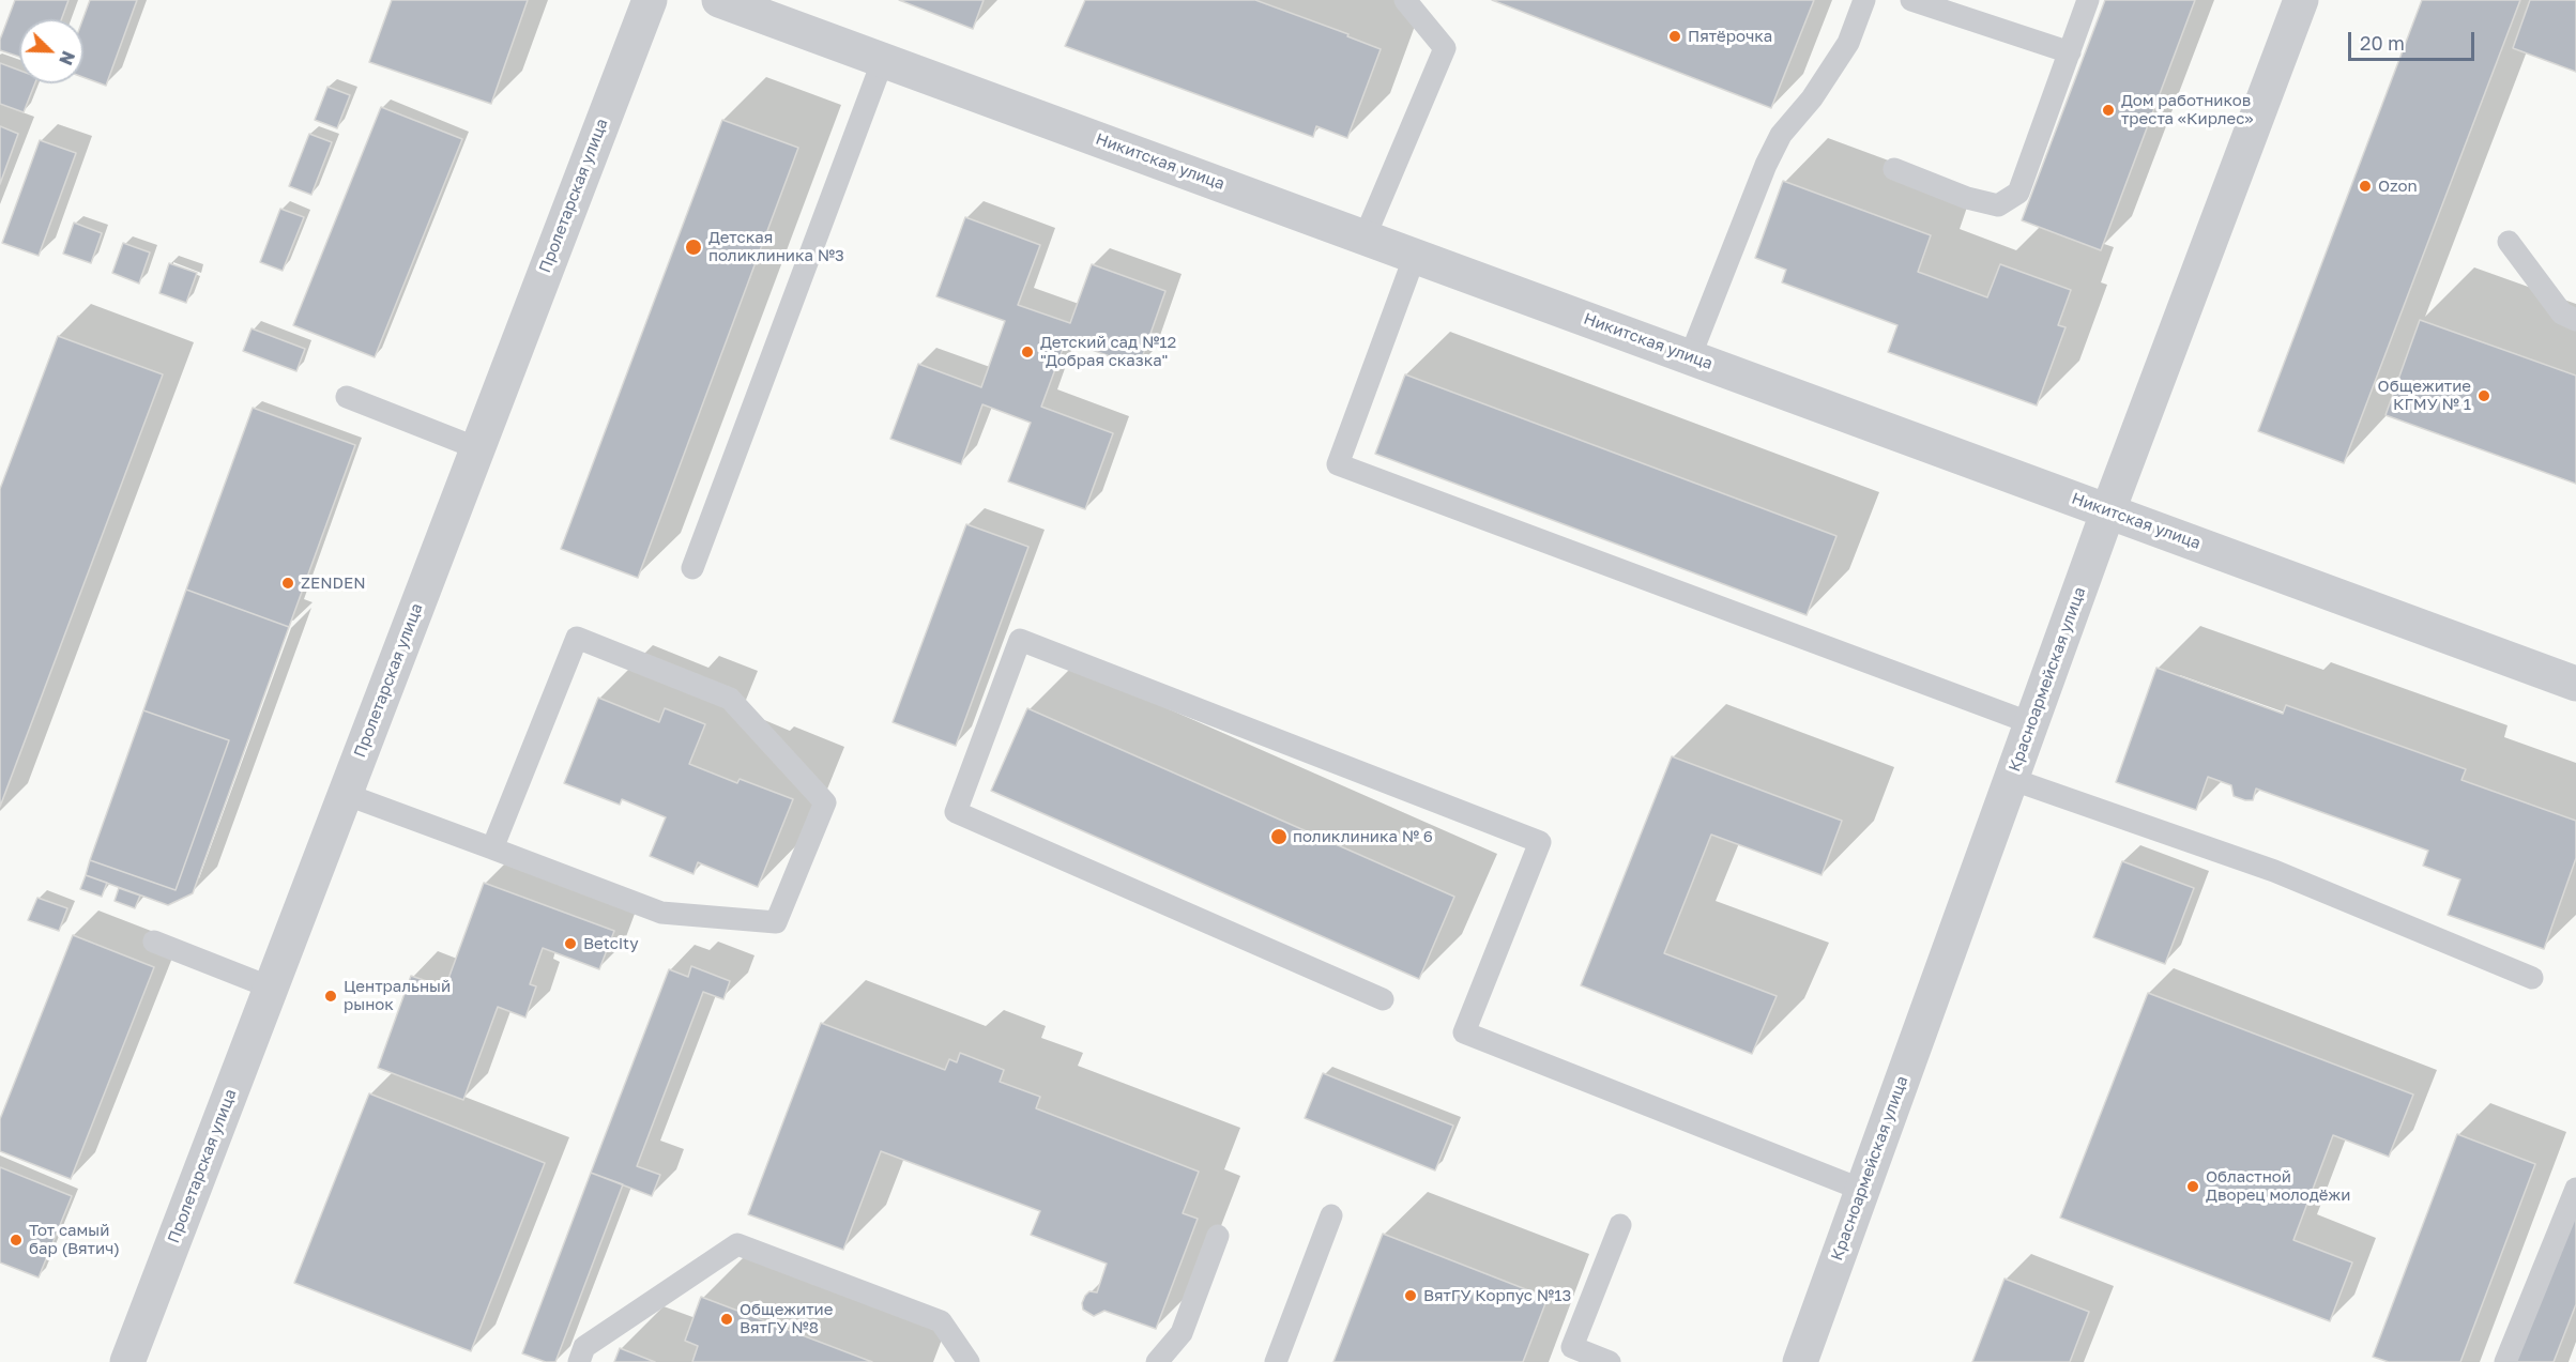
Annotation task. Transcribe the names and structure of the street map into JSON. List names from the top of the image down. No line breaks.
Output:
{"streets":{"street":["Никитская улица","Пролетарская улица","Красноармейская улица"]},"crossings":[["Никитская улица","Красноармейская улица"]],"places":["Пятёрочка","Дом работников треста «Кирлес»","Ozon","Детская поликлиника №3","Детский сад №12 \"Добрая сказка\"","Общежитие КГМУ № 1","ZENDEN","поликлиника № 6","Betcity","Центральный рынок","Областной Дворец молодёжи","Тот самый бар (Вятич)","ВятГУ Корпус №13","Общежитие ВятГУ №8"],"scale_bar":"20 m","north":"bottom right"}
